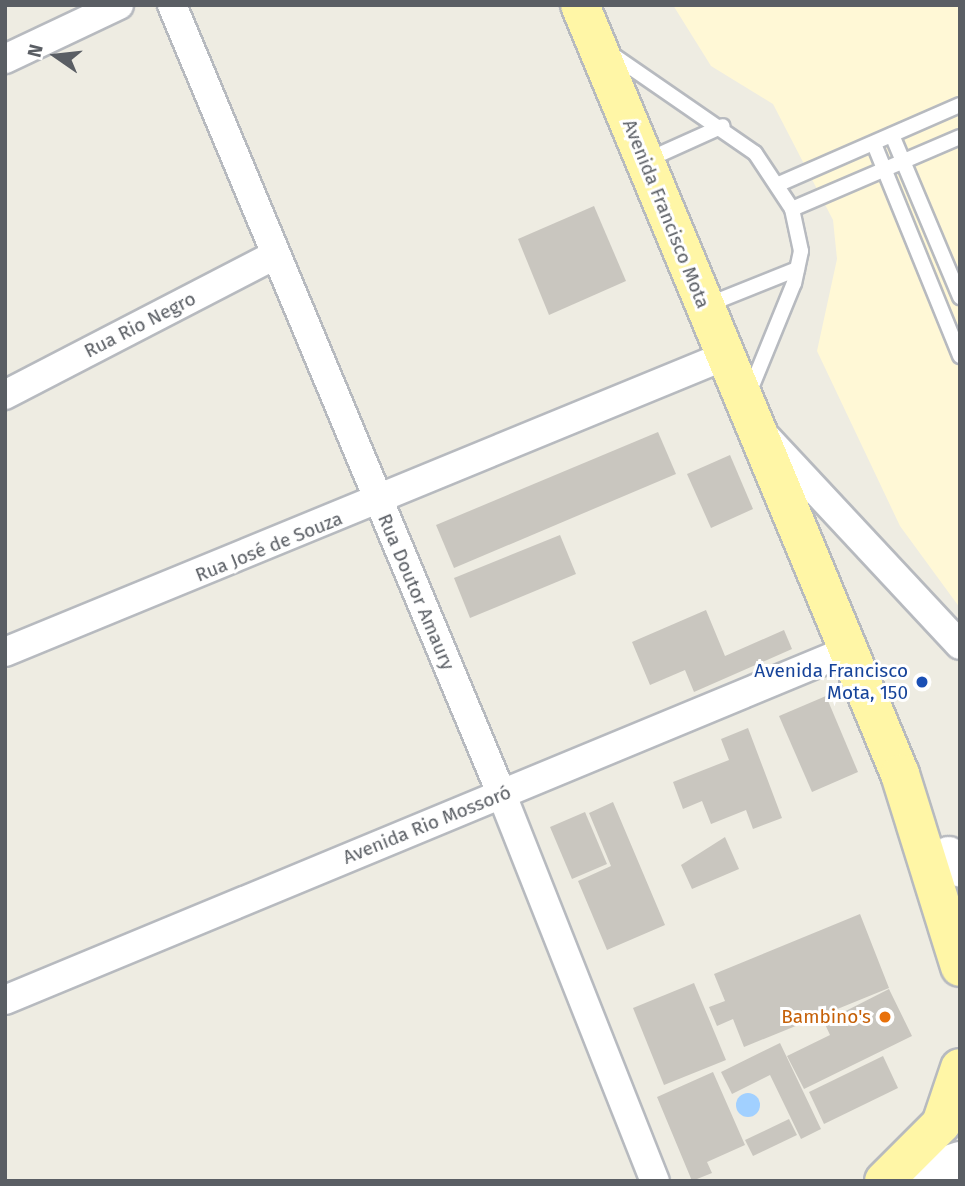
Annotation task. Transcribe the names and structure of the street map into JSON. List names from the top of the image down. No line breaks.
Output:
{"streets":{"main road":["Avenida Francisco Mota"],"street":["Rua Rio Negro","Rua José de Souza","Rua Doutor Amaury","Avenida Rio Mossoró"]},"crossings":[["Avenida Francisco Mota","Rua José de Souza"],["Avenida Francisco Mota","Avenida Rio Mossoró"],["Rua Rio Negro","Rua Doutor Amaury"],["Rua José de Souza","Rua Doutor Amaury"],["Rua Doutor Amaury","Avenida Rio Mossoró"]],"places":["Avenida Francisco Mota, 150","Bambino's"],"north":"left"}
